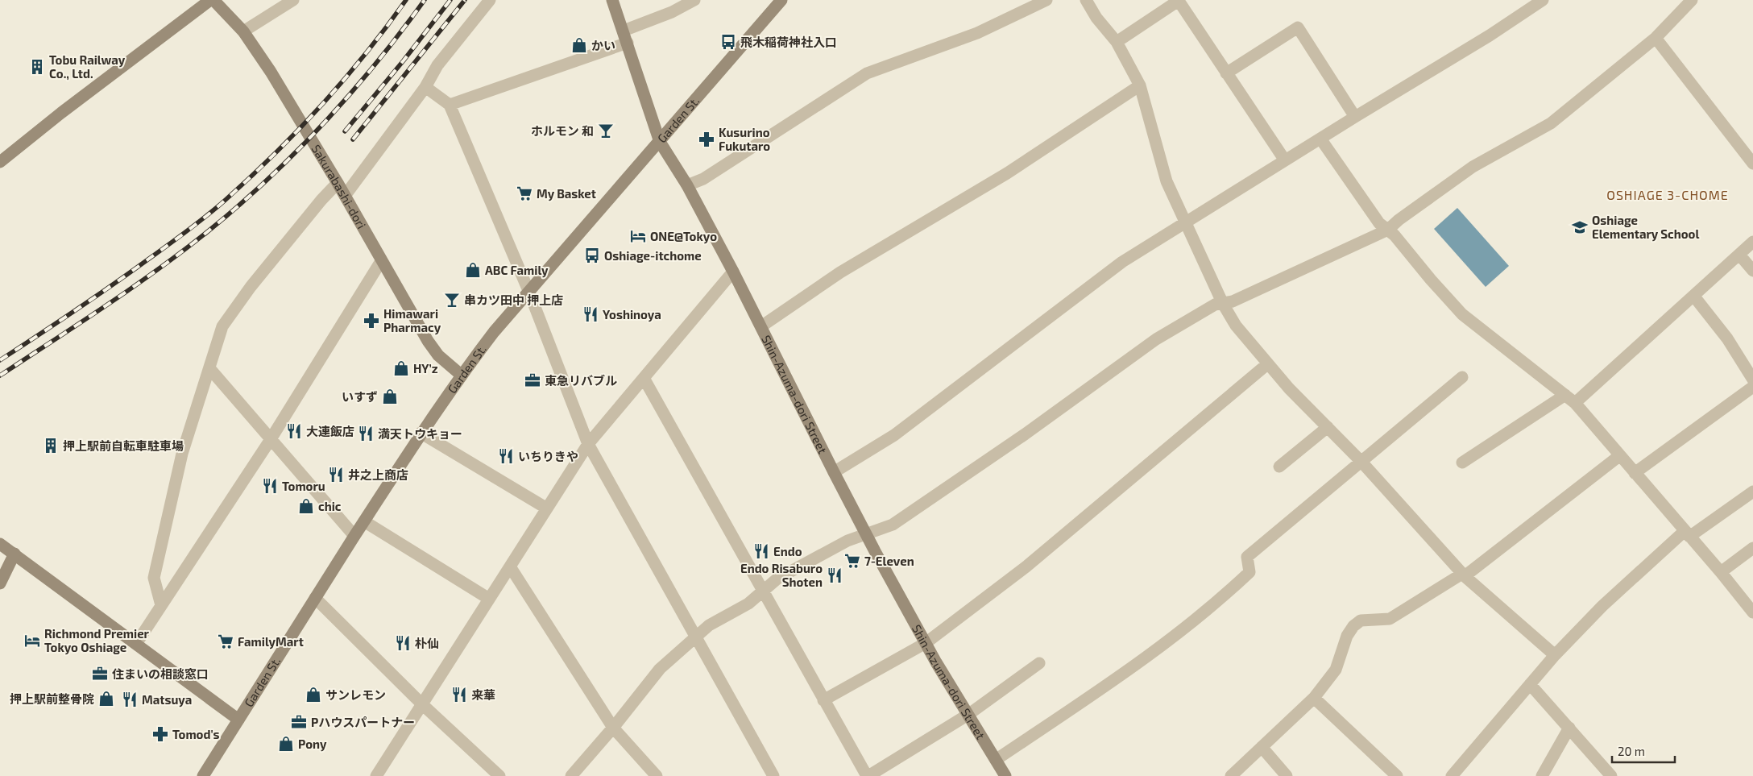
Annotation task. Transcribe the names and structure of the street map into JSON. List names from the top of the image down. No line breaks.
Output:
{"streets":{"street":["Garden St.","Sakurabashi-dori","Shin-Azuma-dori Street"]},"crossings":[["Garden St.","Sakurabashi-dori"],["Garden St.","Shin-Azuma-dori Street"]],"districts":["OSHIAGE 3-CHOME"],"places":{"bus stop":["飛木稲荷神社入口","Oshiage-itchome"],"shop":["かい","ABC Family","HY’z","いすず","chic","サンレモン","押上駅前整骨院","Pony"],"building":["Tobu Railway Co., Ltd.","押上駅前自転車駐車場"],"bar":["ホルモン 和","串カツ田中 押上店"],"pharmacy":["Kusurino Fukutaro","Himawari Pharmacy","Tomod's"],"supermarket":["My Basket","7-Eleven","FamilyMart"],"school or university":["Oshiage Elementary School"],"hotel":["ONE@Tokyo","Richmond Premier Tokyo Oshiage"],"restaurant":["Yoshinoya","大連飯店","満天トウキョー","いちりきや","井之上商店","Tomoru","Endo","Endo Risaburo Shoten","朴仙","来華","Matsuya"],"office":["東急リバブル","住まいの相談窓口","Pハウスパートナー"]},"scale_bar":"20 m"}
